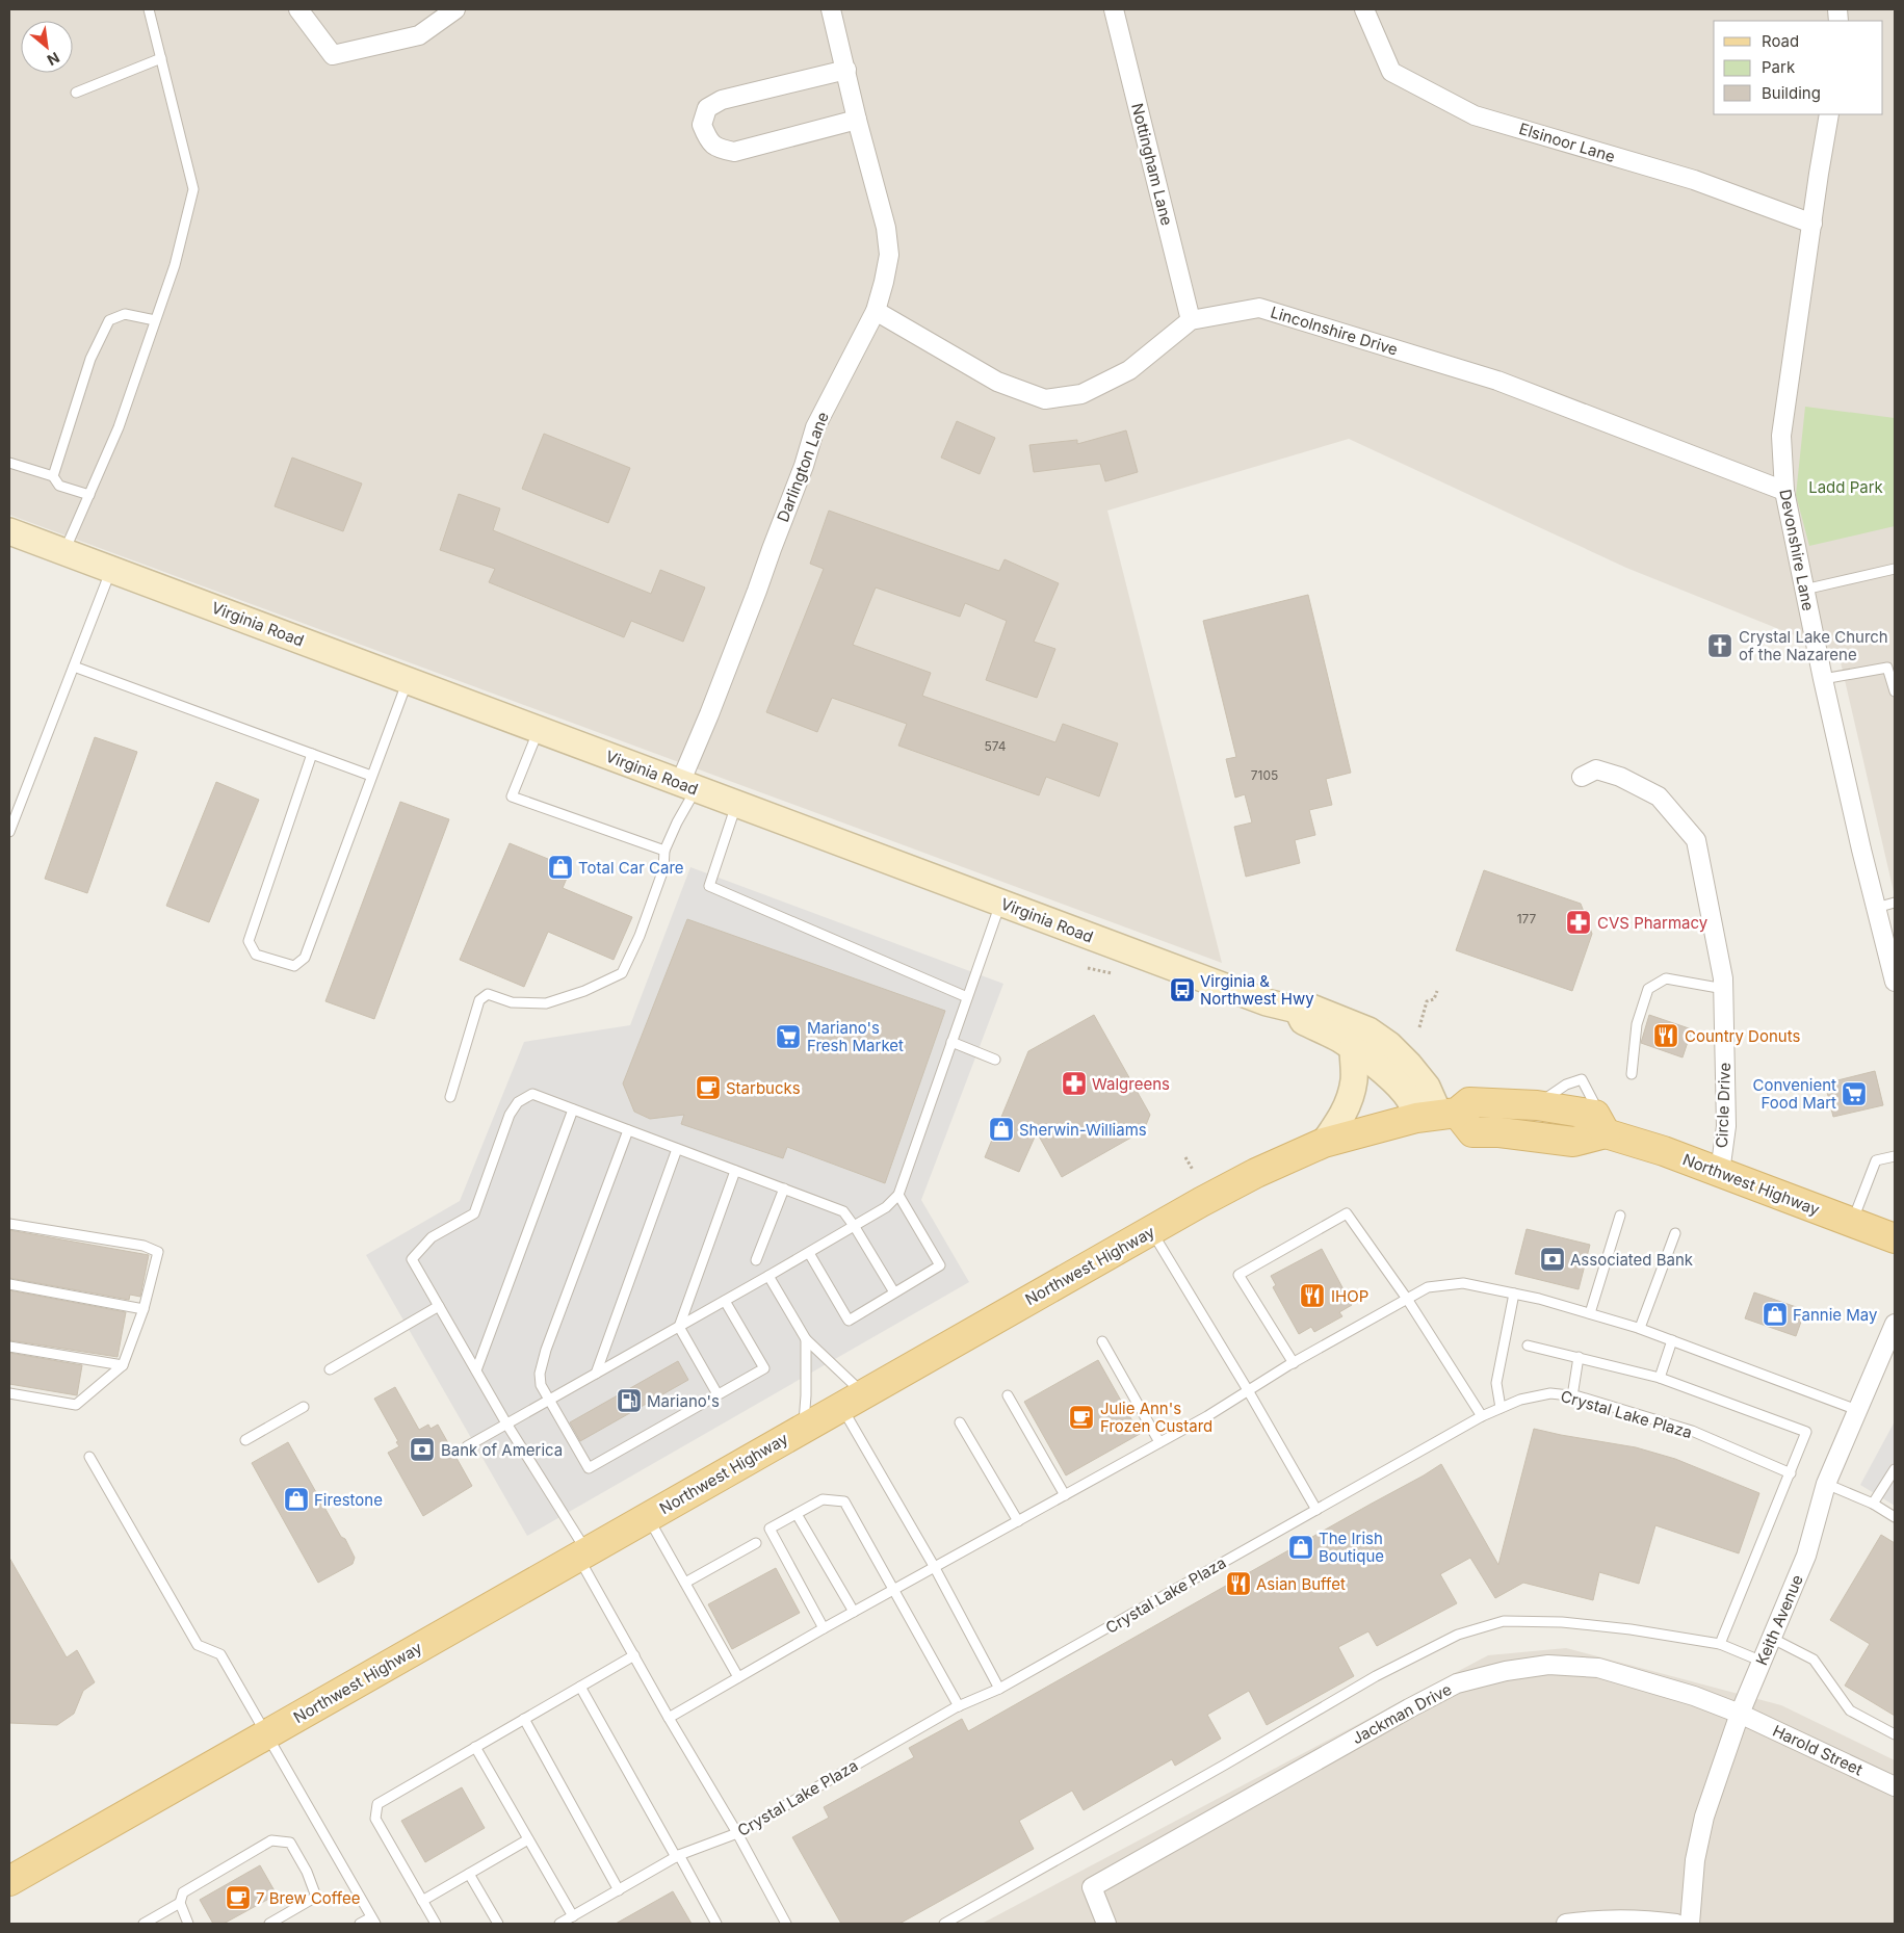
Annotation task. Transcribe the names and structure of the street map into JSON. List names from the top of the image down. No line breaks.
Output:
{"streets":{"main road":["Northwest Highway"],"street":["Elsinoor Lane","Nottingham Lane","Lincolnshire Drive","Darlington Lane","Devonshire Lane","Virginia Road","Circle Drive","Keith Avenue","Jackman Drive","Harold Street"],"lane":["Crystal Lake Plaza"]},"crossings":[["Elsinoor Lane","Devonshire Lane"],["Nottingham Lane","Lincolnshire Drive"],["Lincolnshire Drive","Darlington Lane"],["Lincolnshire Drive","Devonshire Lane"],["Darlington Lane","Virginia Road"],["Virginia Road","Northwest Highway"],["Circle Drive","Northwest Highway"],["Keith Avenue","Jackman Drive"],["Keith Avenue","Harold Street"],["Jackman Drive","Harold Street"]],"parks":["Ladd Park"],"places":{"church":["Crystal Lake Church of the Nazarene"],"shop":["Total Car Care","Sherwin-Williams","Fannie May","Firestone","The Irish Boutique"],"pharmacy":["CVS Pharmacy","Walgreens"],"bus stop":["Virginia & Northwest Hwy"],"restaurant":["Country Donuts","IHOP","Asian Buffet"],"supermarket":["Mariano's Fresh Market","Convenient Food Mart"],"cafe":["Starbucks","Julie Ann's Frozen Custard","7 Brew Coffee"],"bank":["Associated Bank","Bank of America"],"fuel station":["Mariano's"]},"house_numbers":["574","7105","177"],"legend":["Road","Park","Building"],"north":"bottom right"}
